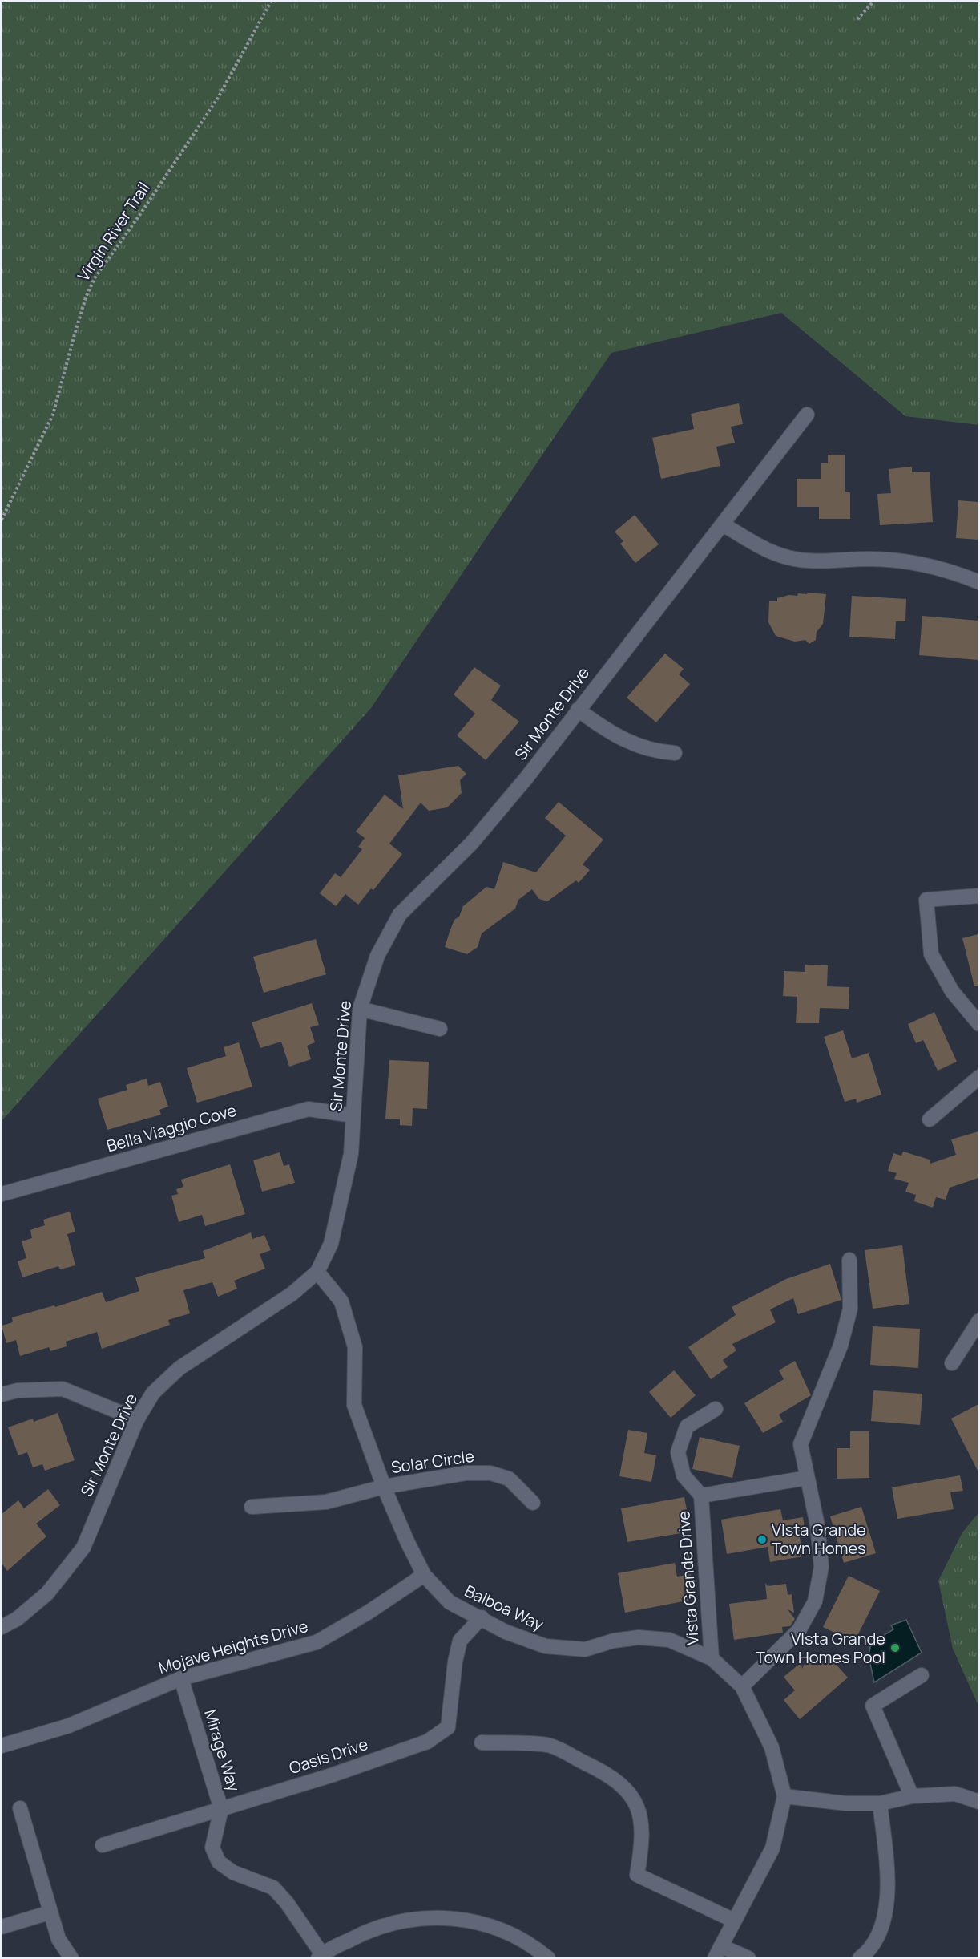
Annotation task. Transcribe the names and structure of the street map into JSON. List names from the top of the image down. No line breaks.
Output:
{"streets":{"street":["Sir Monte Drive","Bella Viaggio Cove","Solar Circle","Vista Grande Drive","Balboa Way","Mojave Heights Drive","Mirage Way","Oasis Drive"],"path":["Virgin River Trail"]},"crossings":[["Sir Monte Drive","Bella Viaggio Cove"],["Sir Monte Drive","Balboa Way"],["Solar Circle","Balboa Way"],["Vista Grande Drive","Balboa Way"],["Balboa Way","Mojave Heights Drive"],["Balboa Way","Oasis Drive"],["Mojave Heights Drive","Mirage Way"],["Mirage Way","Oasis Drive"]],"places":["VIsta Grande Town Homes","VIsta Grande Town Homes Pool"]}
